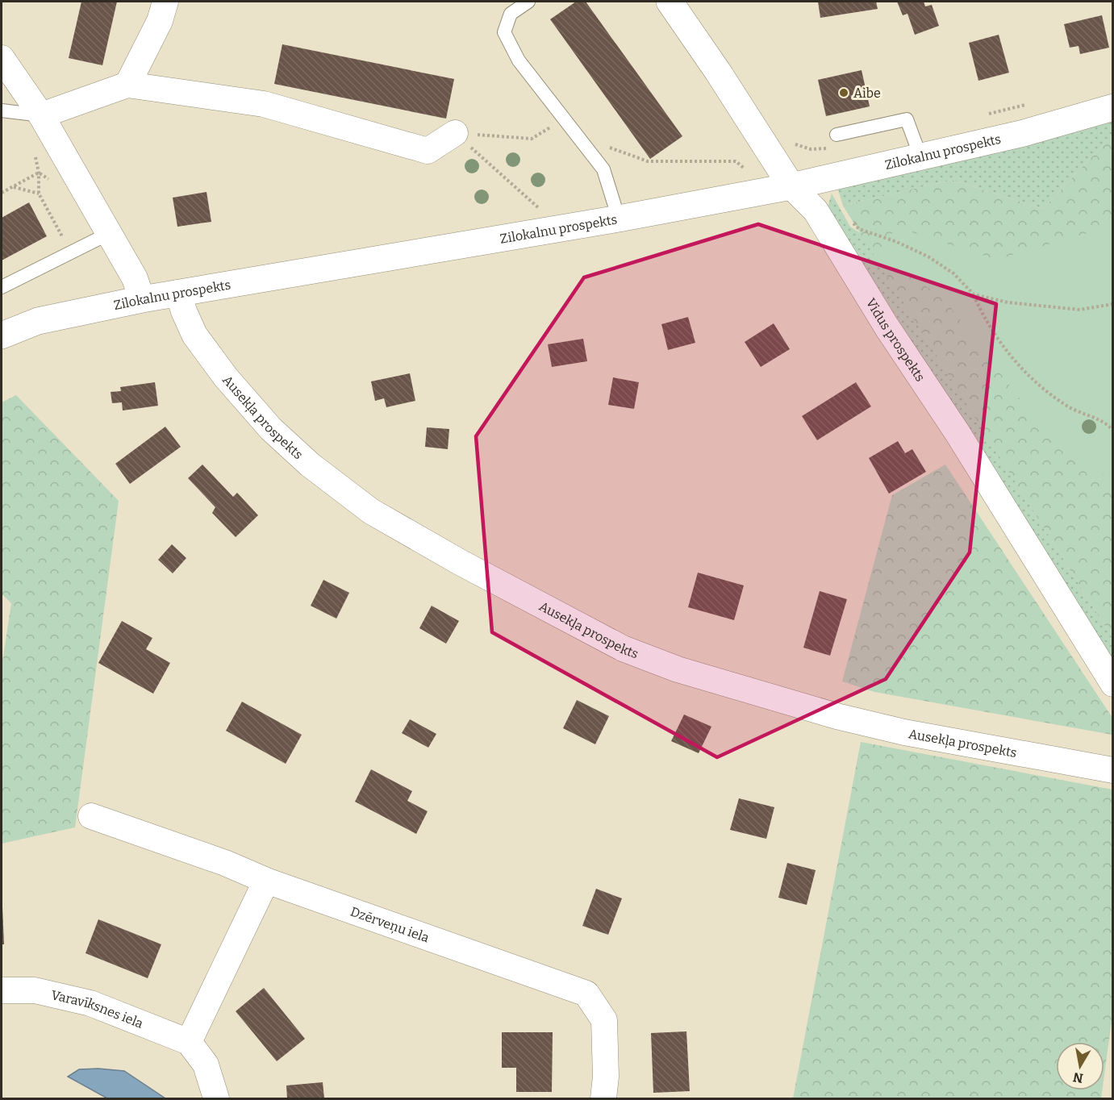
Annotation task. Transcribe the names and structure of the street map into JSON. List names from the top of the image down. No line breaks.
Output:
{"streets":{"main road":["Zilokalnu prospekts","Vidus prospekts"],"street":["Ausekļa prospekts","Dzērveņu iela","Varavīksnes iela"]},"crossings":[["Zilokalnu prospekts","Vidus prospekts"],["Zilokalnu prospekts","Ausekļa prospekts"]],"places":["Aibe"],"north":"bottom"}
